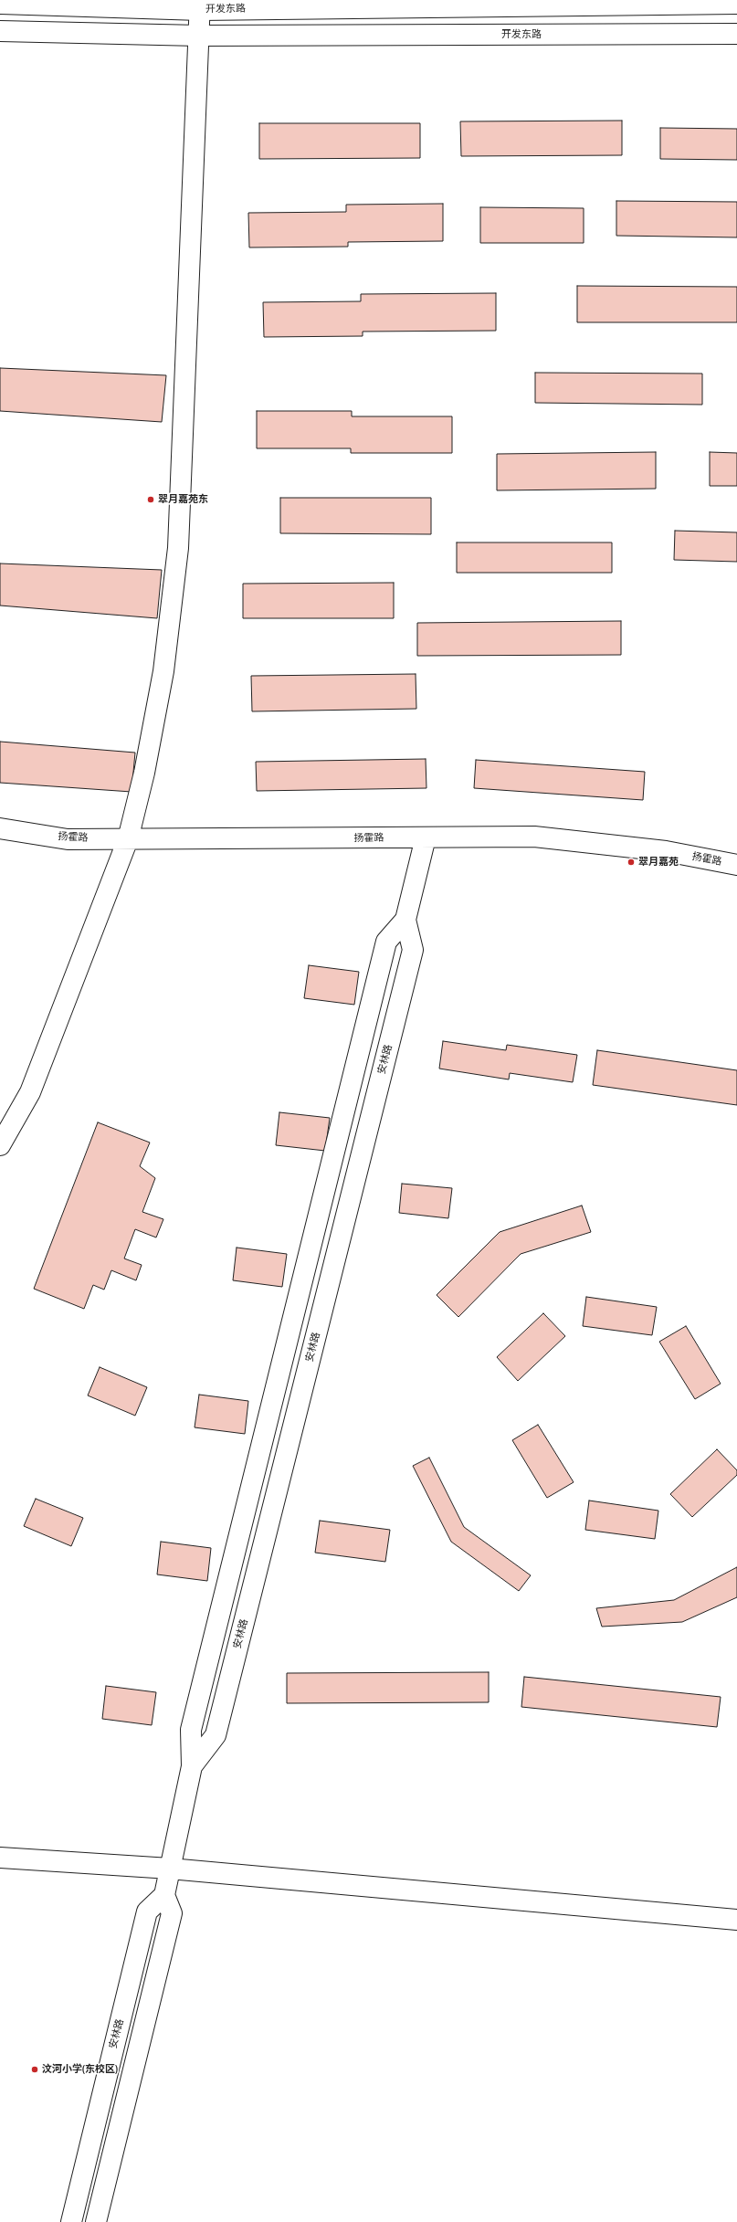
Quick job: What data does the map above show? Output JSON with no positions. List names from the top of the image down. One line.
{"streets":{"street":["开发东路","扬霍路","安林路"]},"crossings":[["扬霍路","安林路"]],"places":["翠月嘉苑东","翠月嘉苑","汶河小学(东校区)"]}
